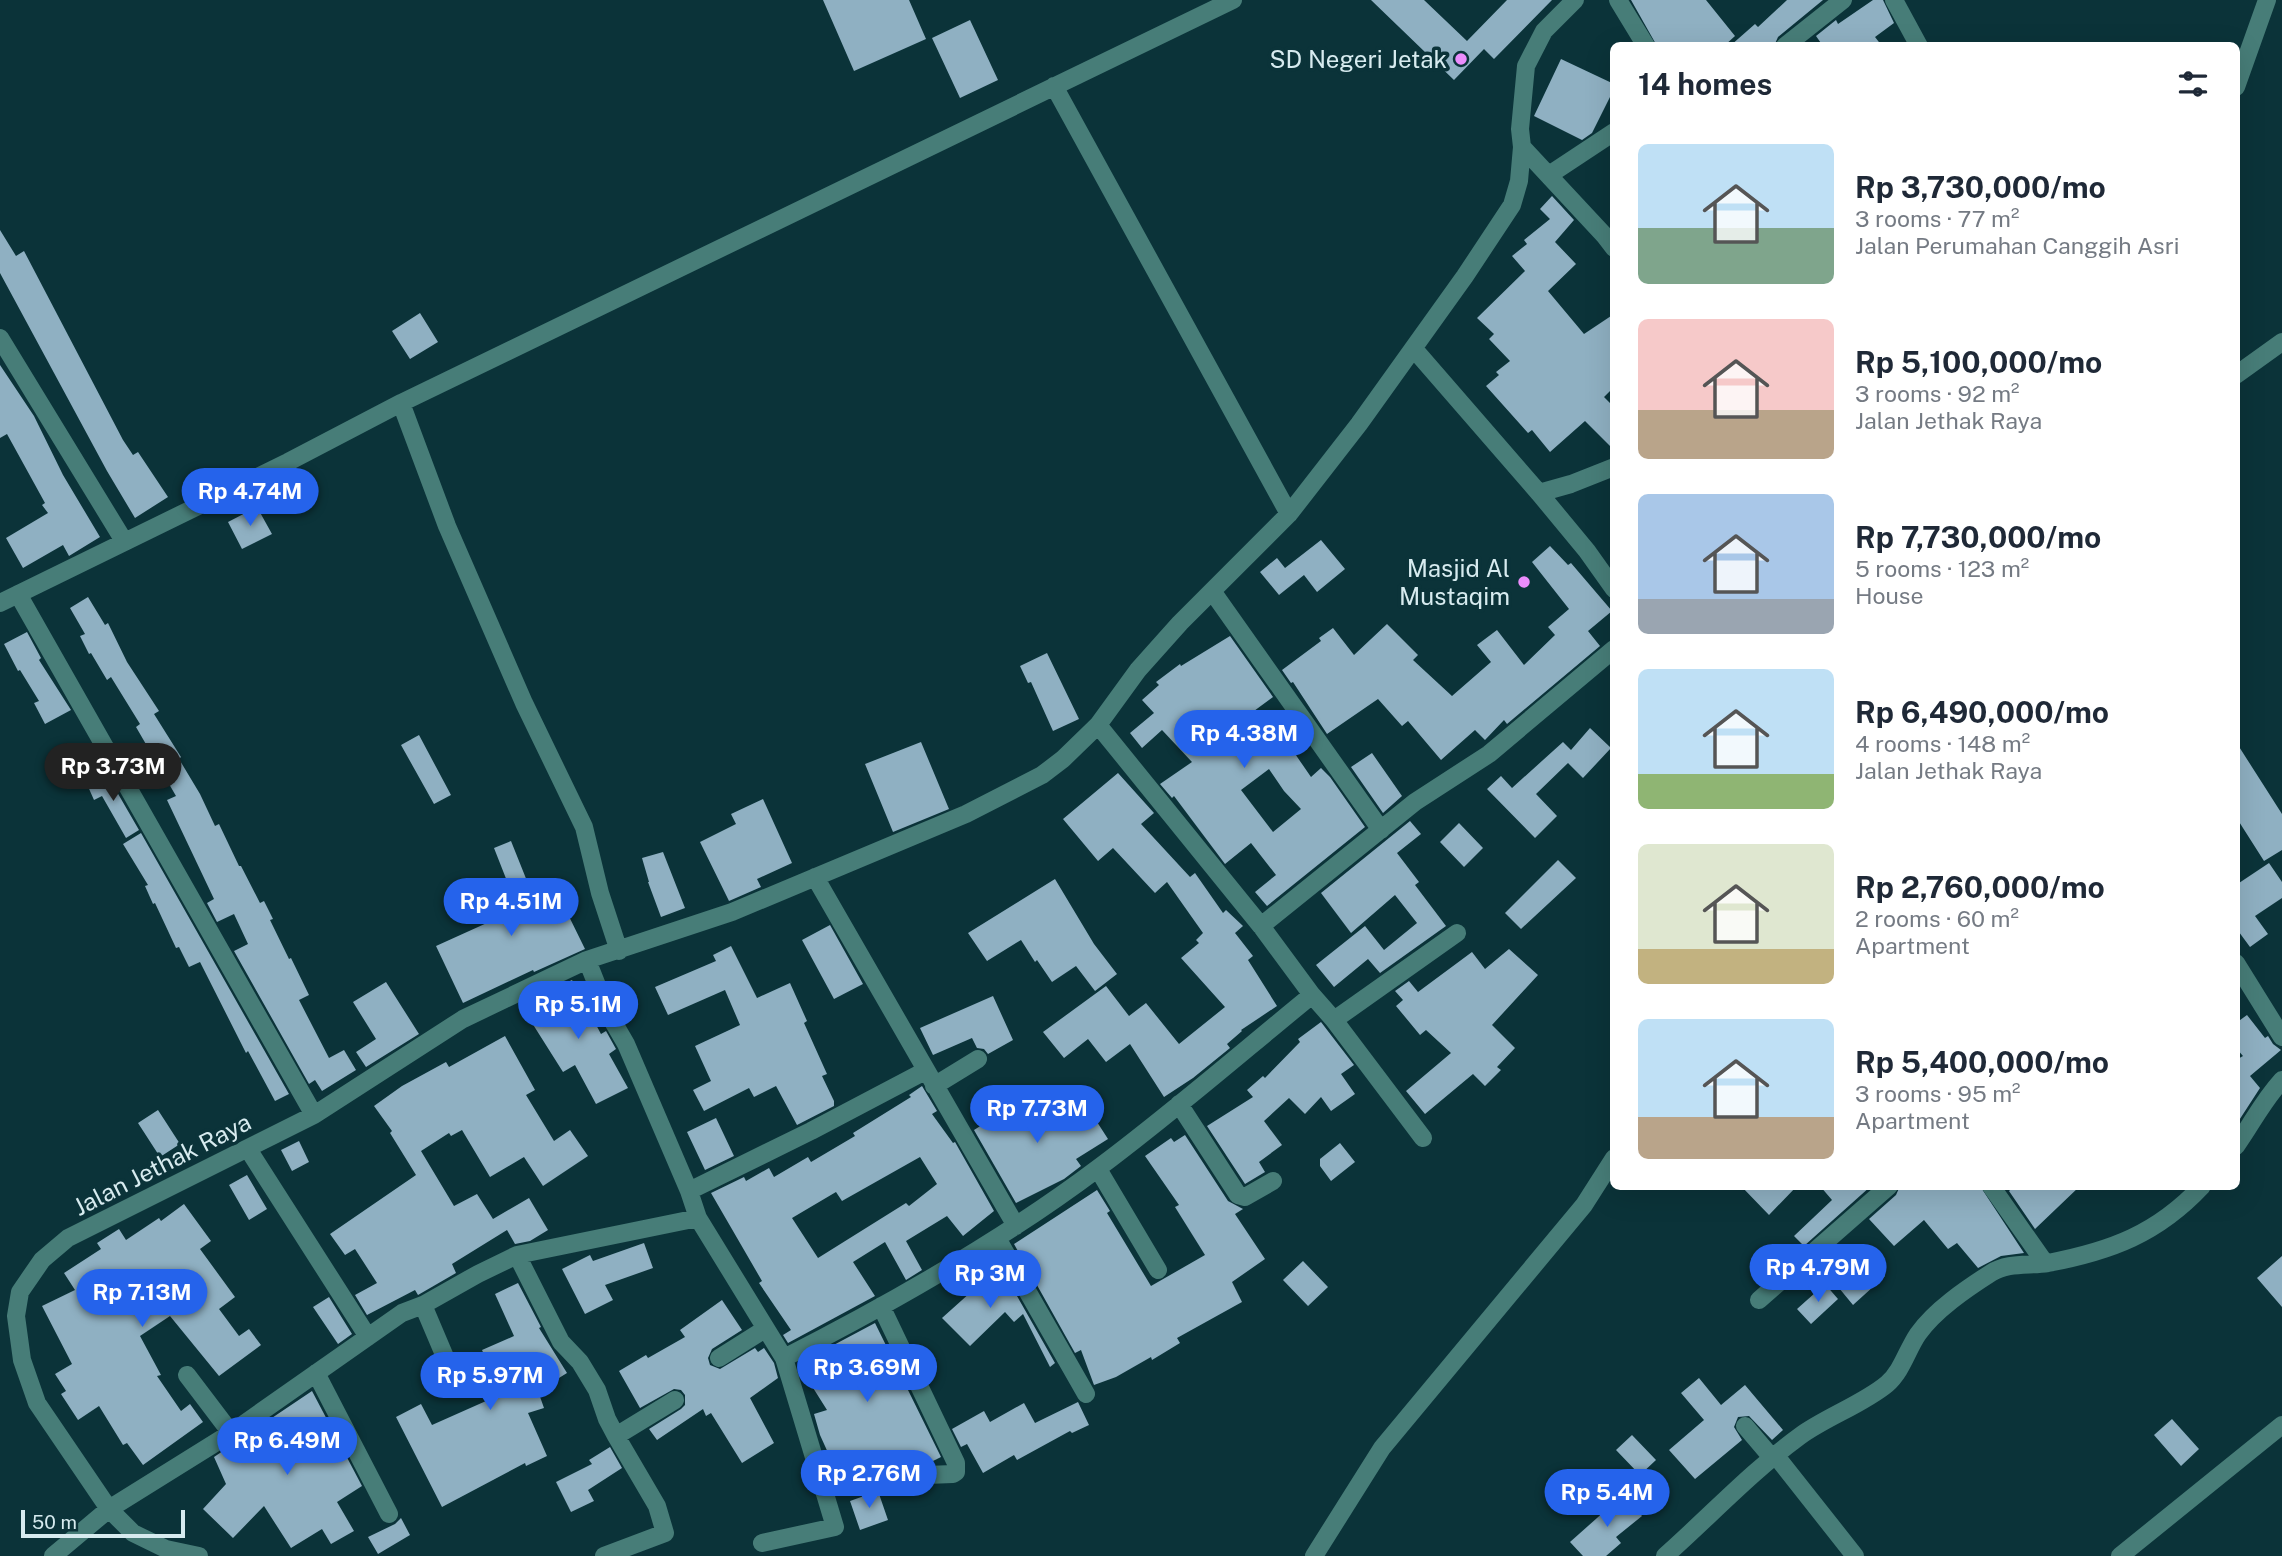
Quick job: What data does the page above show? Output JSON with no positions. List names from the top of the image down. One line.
{"streets":{"street":["Jalan Jethak Raya"]},"places":["SD Negeri Jetak","Masjid Al Mustaqim"],"scale_bar":"50 m","page":{"heading":"14 homes","list":[{"name":"Rp 3,730,000/mo","note":"3 rooms · 77 m² · Jalan Perumahan Canggih Asri"},{"name":"Rp 5,100,000/mo","note":"3 rooms · 92 m² · Jalan Jethak Raya"},{"name":"Rp 7,730,000/mo","note":"5 rooms · 123 m² · House"},{"name":"Rp 6,490,000/mo","note":"4 rooms · 148 m² · Jalan Jethak Raya"},{"name":"Rp 2,760,000/mo","note":"2 rooms · 60 m² · Apartment"},{"name":"Rp 5,400,000/mo","note":"3 rooms · 95 m² · Apartment"}],"price":["Rp 4.74M","Rp 4.38M","Rp 3.73M","Rp 4.51M","Rp 5.1M","Rp 7.73M","Rp 4.79M","Rp 3M","Rp 7.13M","Rp 3.69M","Rp 5.97M","Rp 6.49M","Rp 2.76M","Rp 5.4M"],"scale":"50 m"}}
